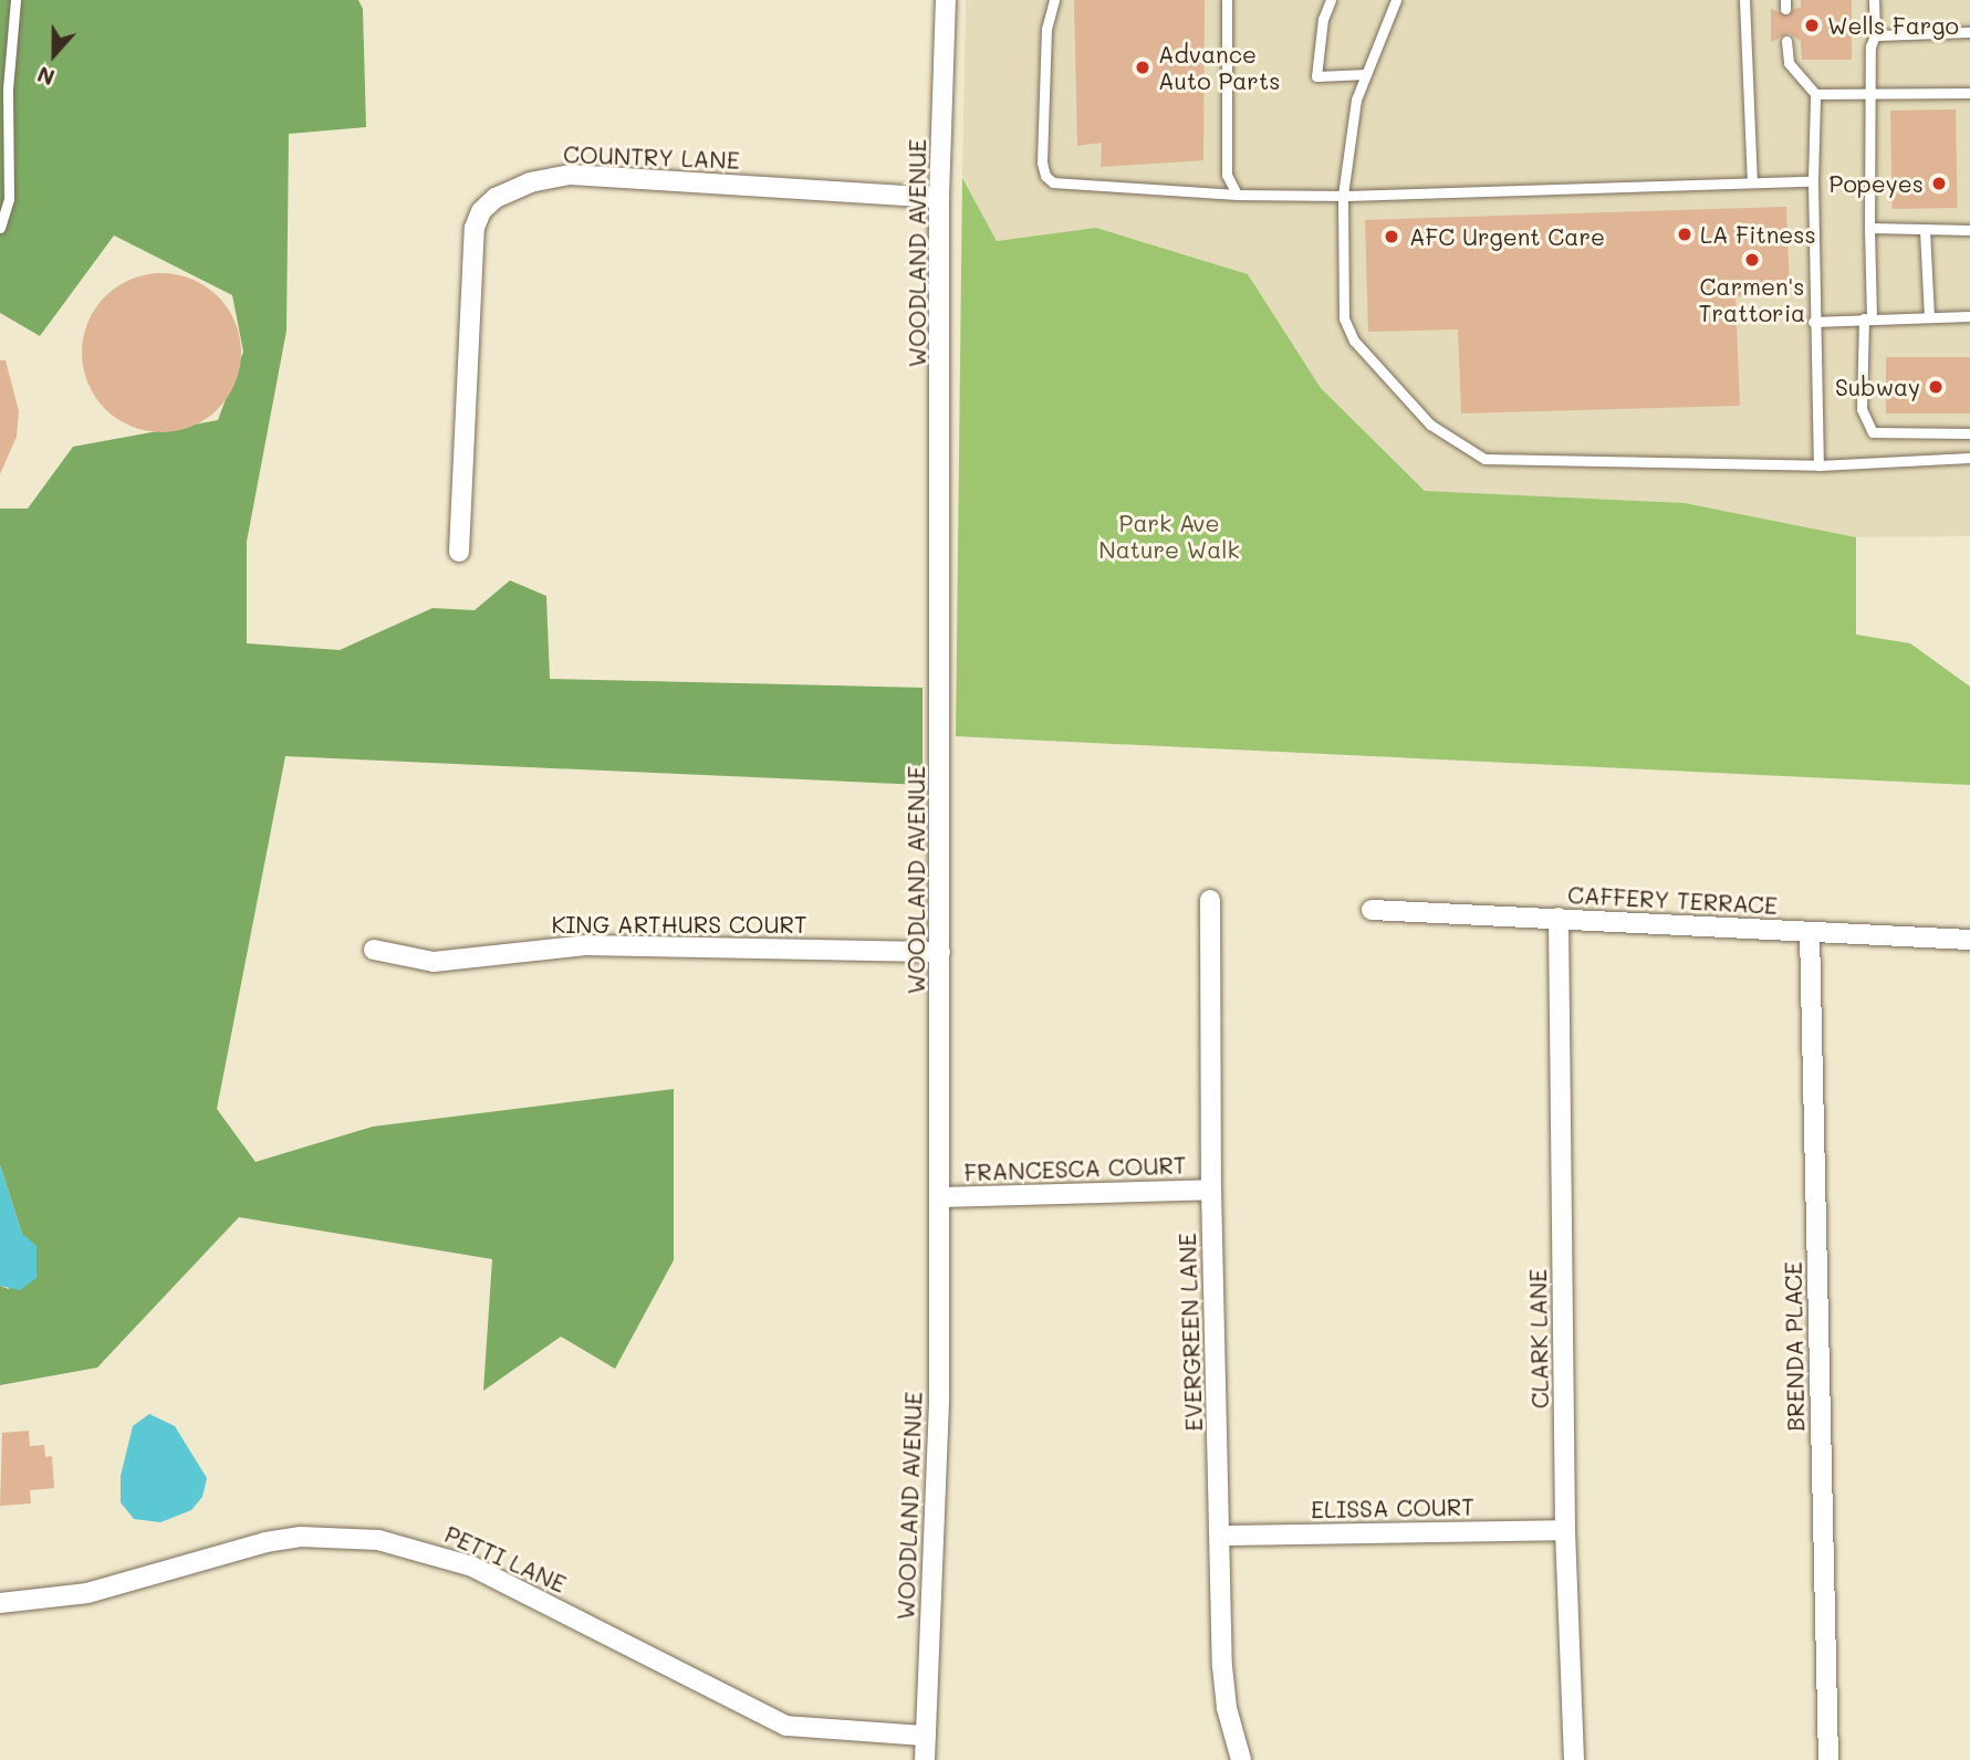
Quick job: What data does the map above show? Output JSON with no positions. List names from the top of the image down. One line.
{"streets":{"street":["COUNTRY LANE","WOODLAND AVENUE","CAFFERY TERRACE","KING ARTHURS COURT","FRANCESCA COURT","EVERGREEN LANE","CLARK LANE","BRENDA PLACE","ELISSA COURT","PETTI LANE"]},"crossings":[["COUNTRY LANE","WOODLAND AVENUE"],["WOODLAND AVENUE","KING ARTHURS COURT"],["WOODLAND AVENUE","FRANCESCA COURT"],["WOODLAND AVENUE","PETTI LANE"],["CAFFERY TERRACE","CLARK LANE"],["CAFFERY TERRACE","BRENDA PLACE"],["FRANCESCA COURT","EVERGREEN LANE"],["EVERGREEN LANE","ELISSA COURT"],["CLARK LANE","ELISSA COURT"]],"parks":["Park Ave Nature Walk"],"places":["Wells Fargo","Advance Auto Parts","Popeyes","LA Fitness","AFC Urgent Care","Carmen's Trattoria","Subway"],"north":"bottom"}
